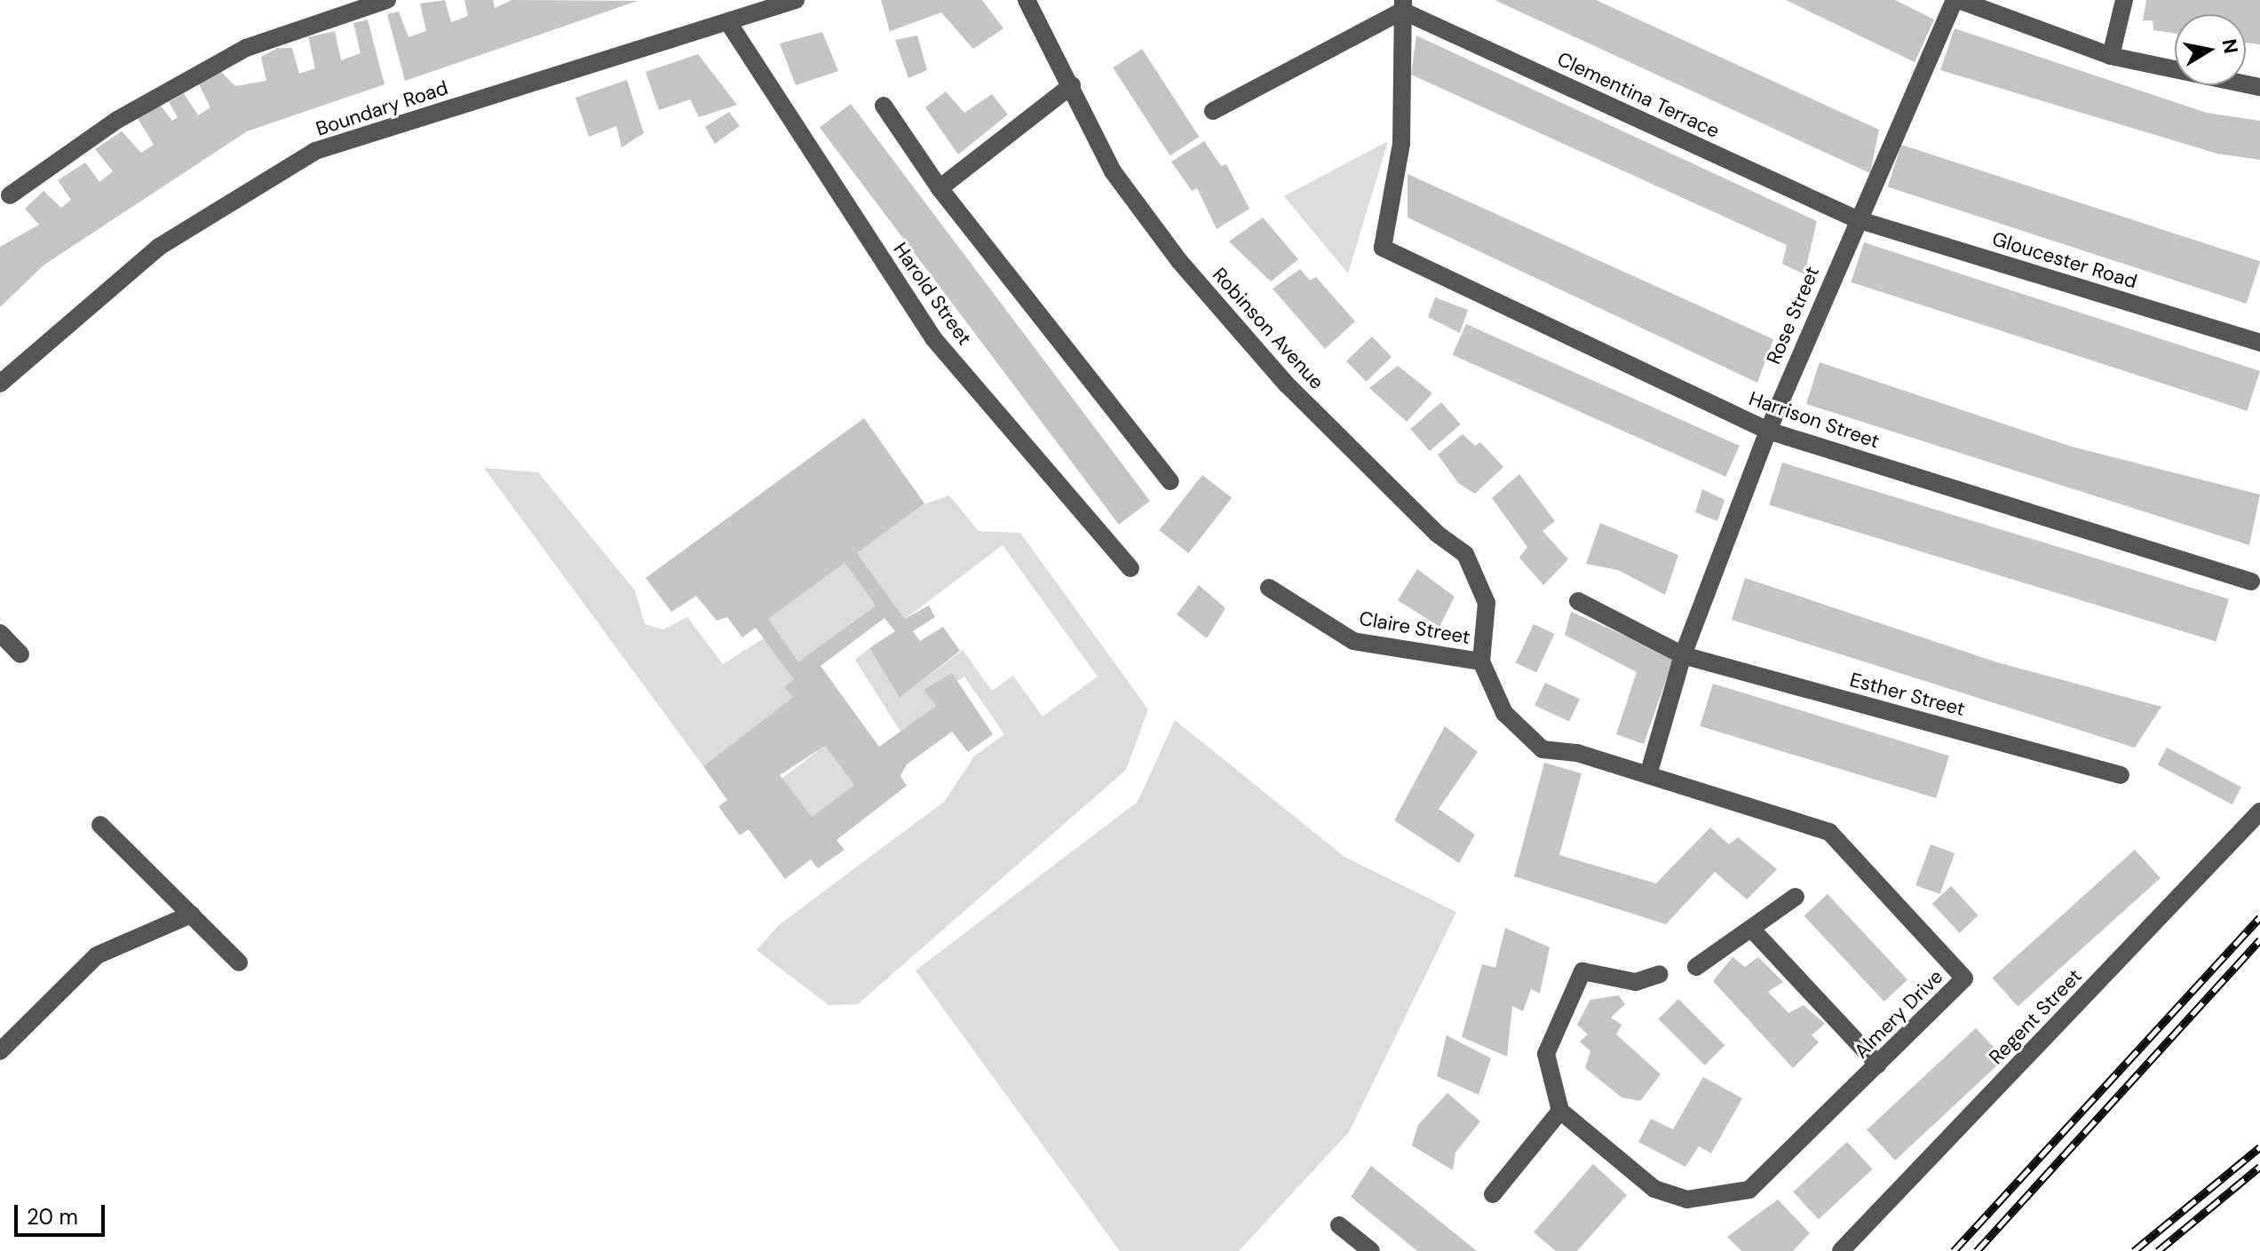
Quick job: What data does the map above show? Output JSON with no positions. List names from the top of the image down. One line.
{"streets":{"street":["Clementina Terrace","Boundary Road","Gloucester Road","Harold Street","Rose Street","Robinson Avenue","Harrison Street","Claire Street","Esther Street","Almery Drive","Regent Street"]},"crossings":[["Clementina Terrace","Gloucester Road"],["Clementina Terrace","Rose Street"],["Clementina Terrace","Harrison Street"],["Boundary Road","Harold Street"],["Gloucester Road","Rose Street"],["Rose Street","Harrison Street"],["Rose Street","Esther Street"],["Rose Street","Almery Drive"],["Robinson Avenue","Claire Street"],["Robinson Avenue","Almery Drive"],["Claire Street","Almery Drive"]],"scale_bar":"20 m","north":"right"}
